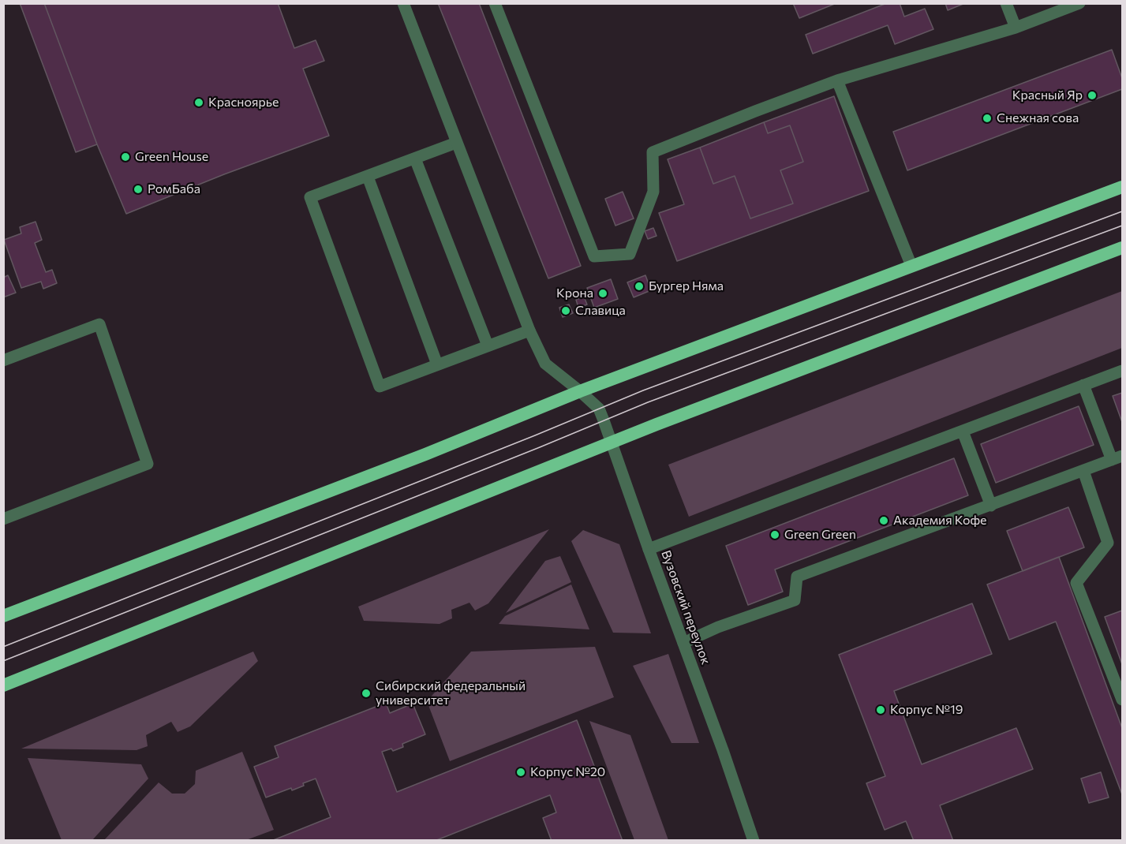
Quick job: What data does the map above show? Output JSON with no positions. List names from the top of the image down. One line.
{"streets":{"street":["Вузовский переулок"]},"places":["Красный Яр","Красноярье","Снежная сова","Green House","РомБаба","Бургер Няма","Крона","Славица","Академия Кофе","Green Green","Сибирский федеральный университет","Корпус №19","Корпус №20"]}
